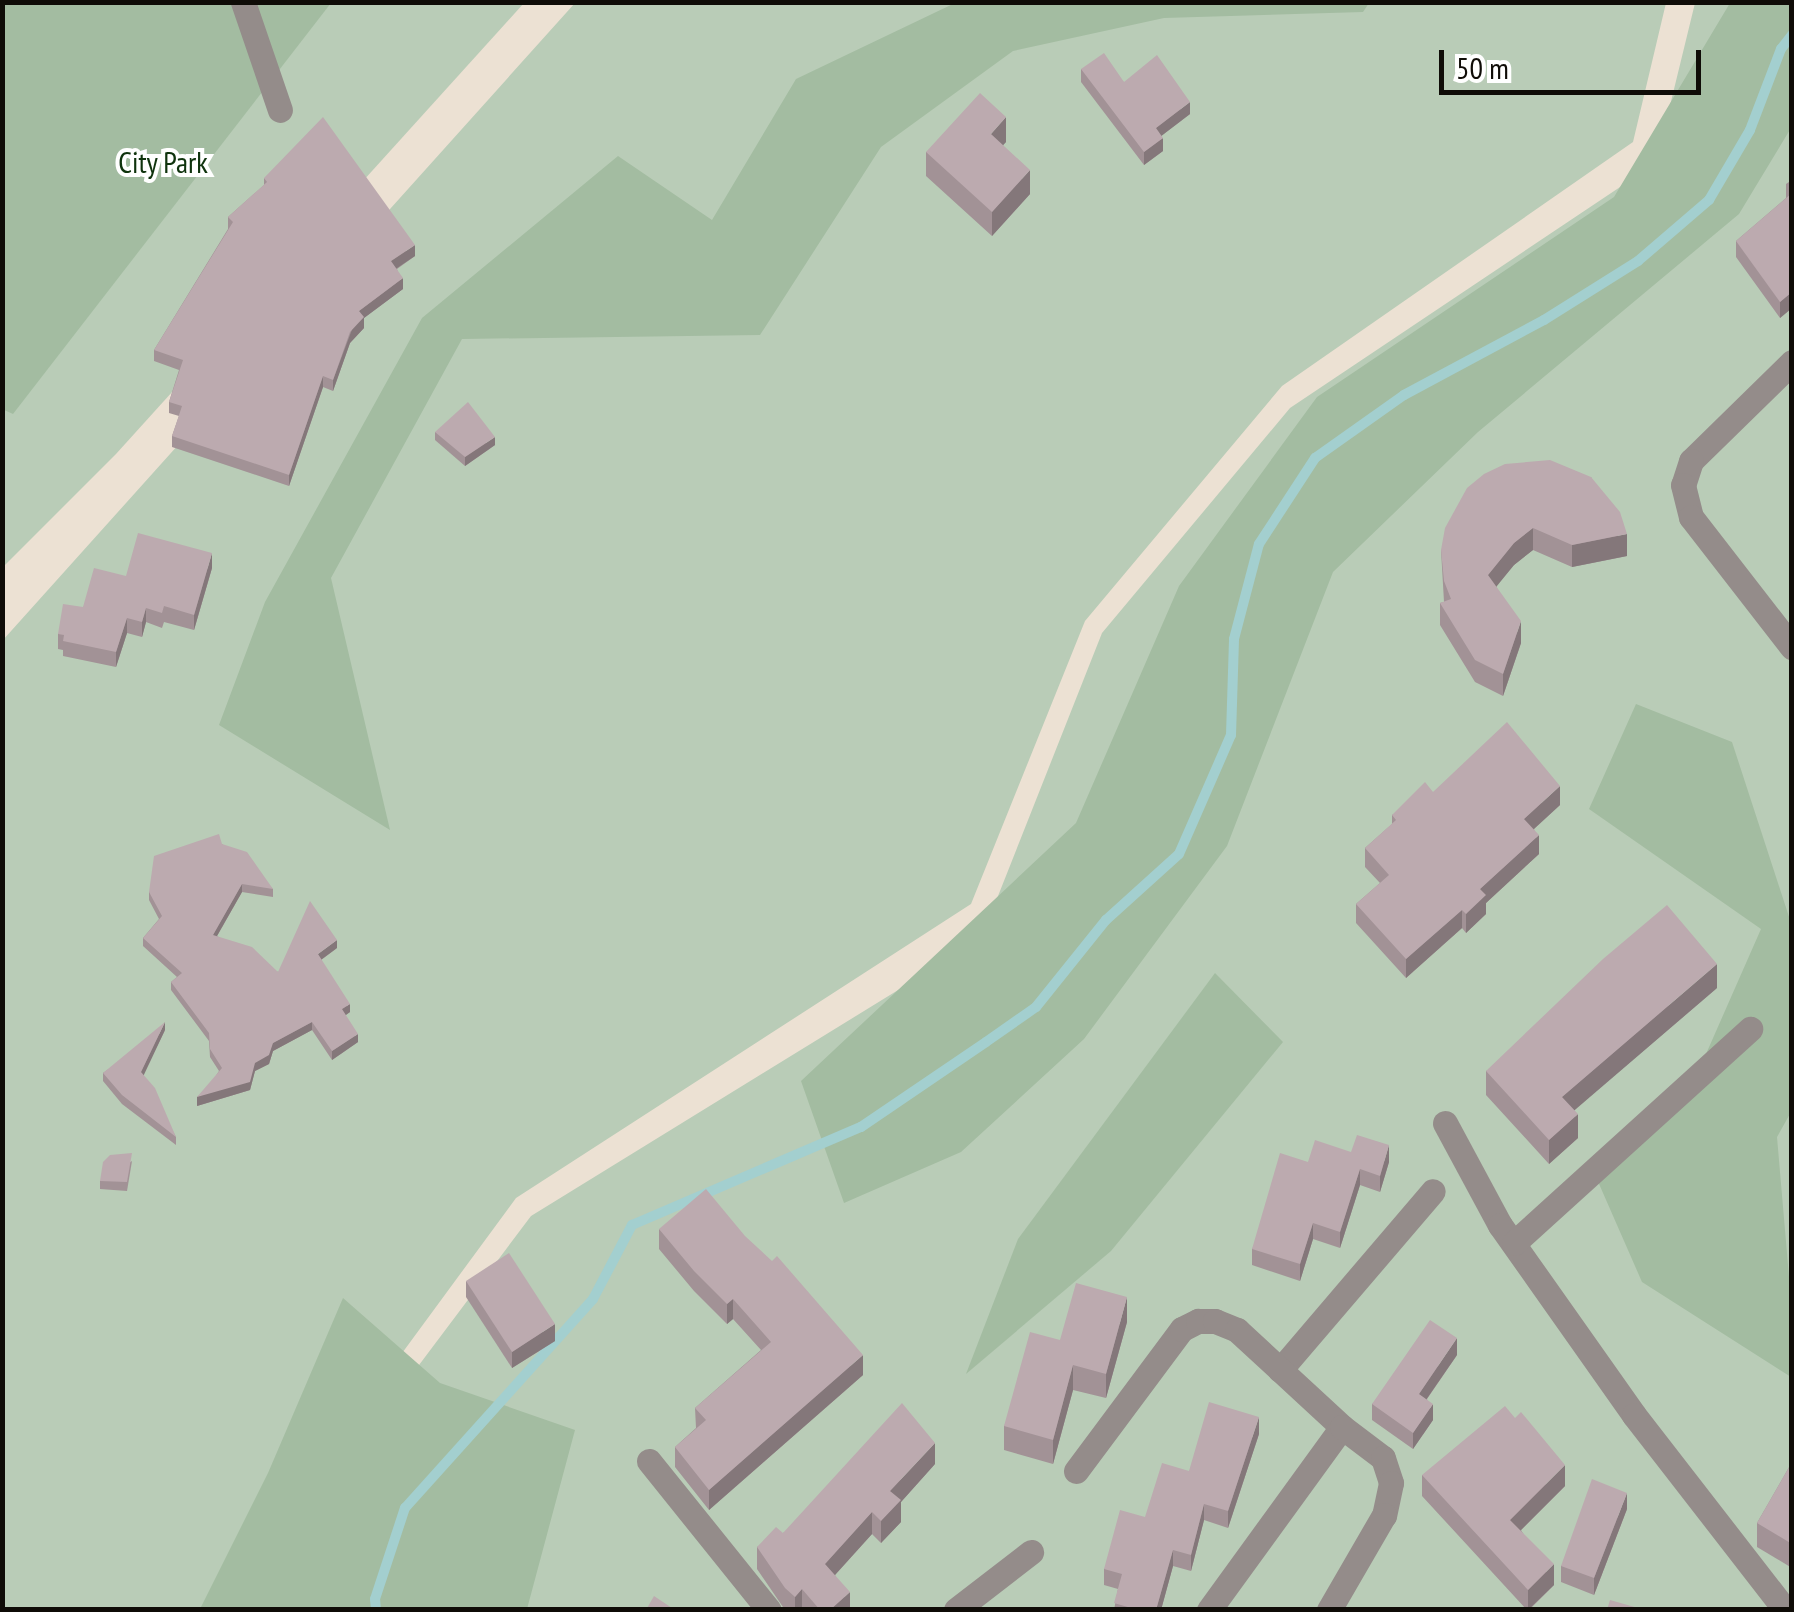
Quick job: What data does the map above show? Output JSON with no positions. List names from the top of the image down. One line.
{"parks":["City Park"],"scale_bar":"50 m"}
